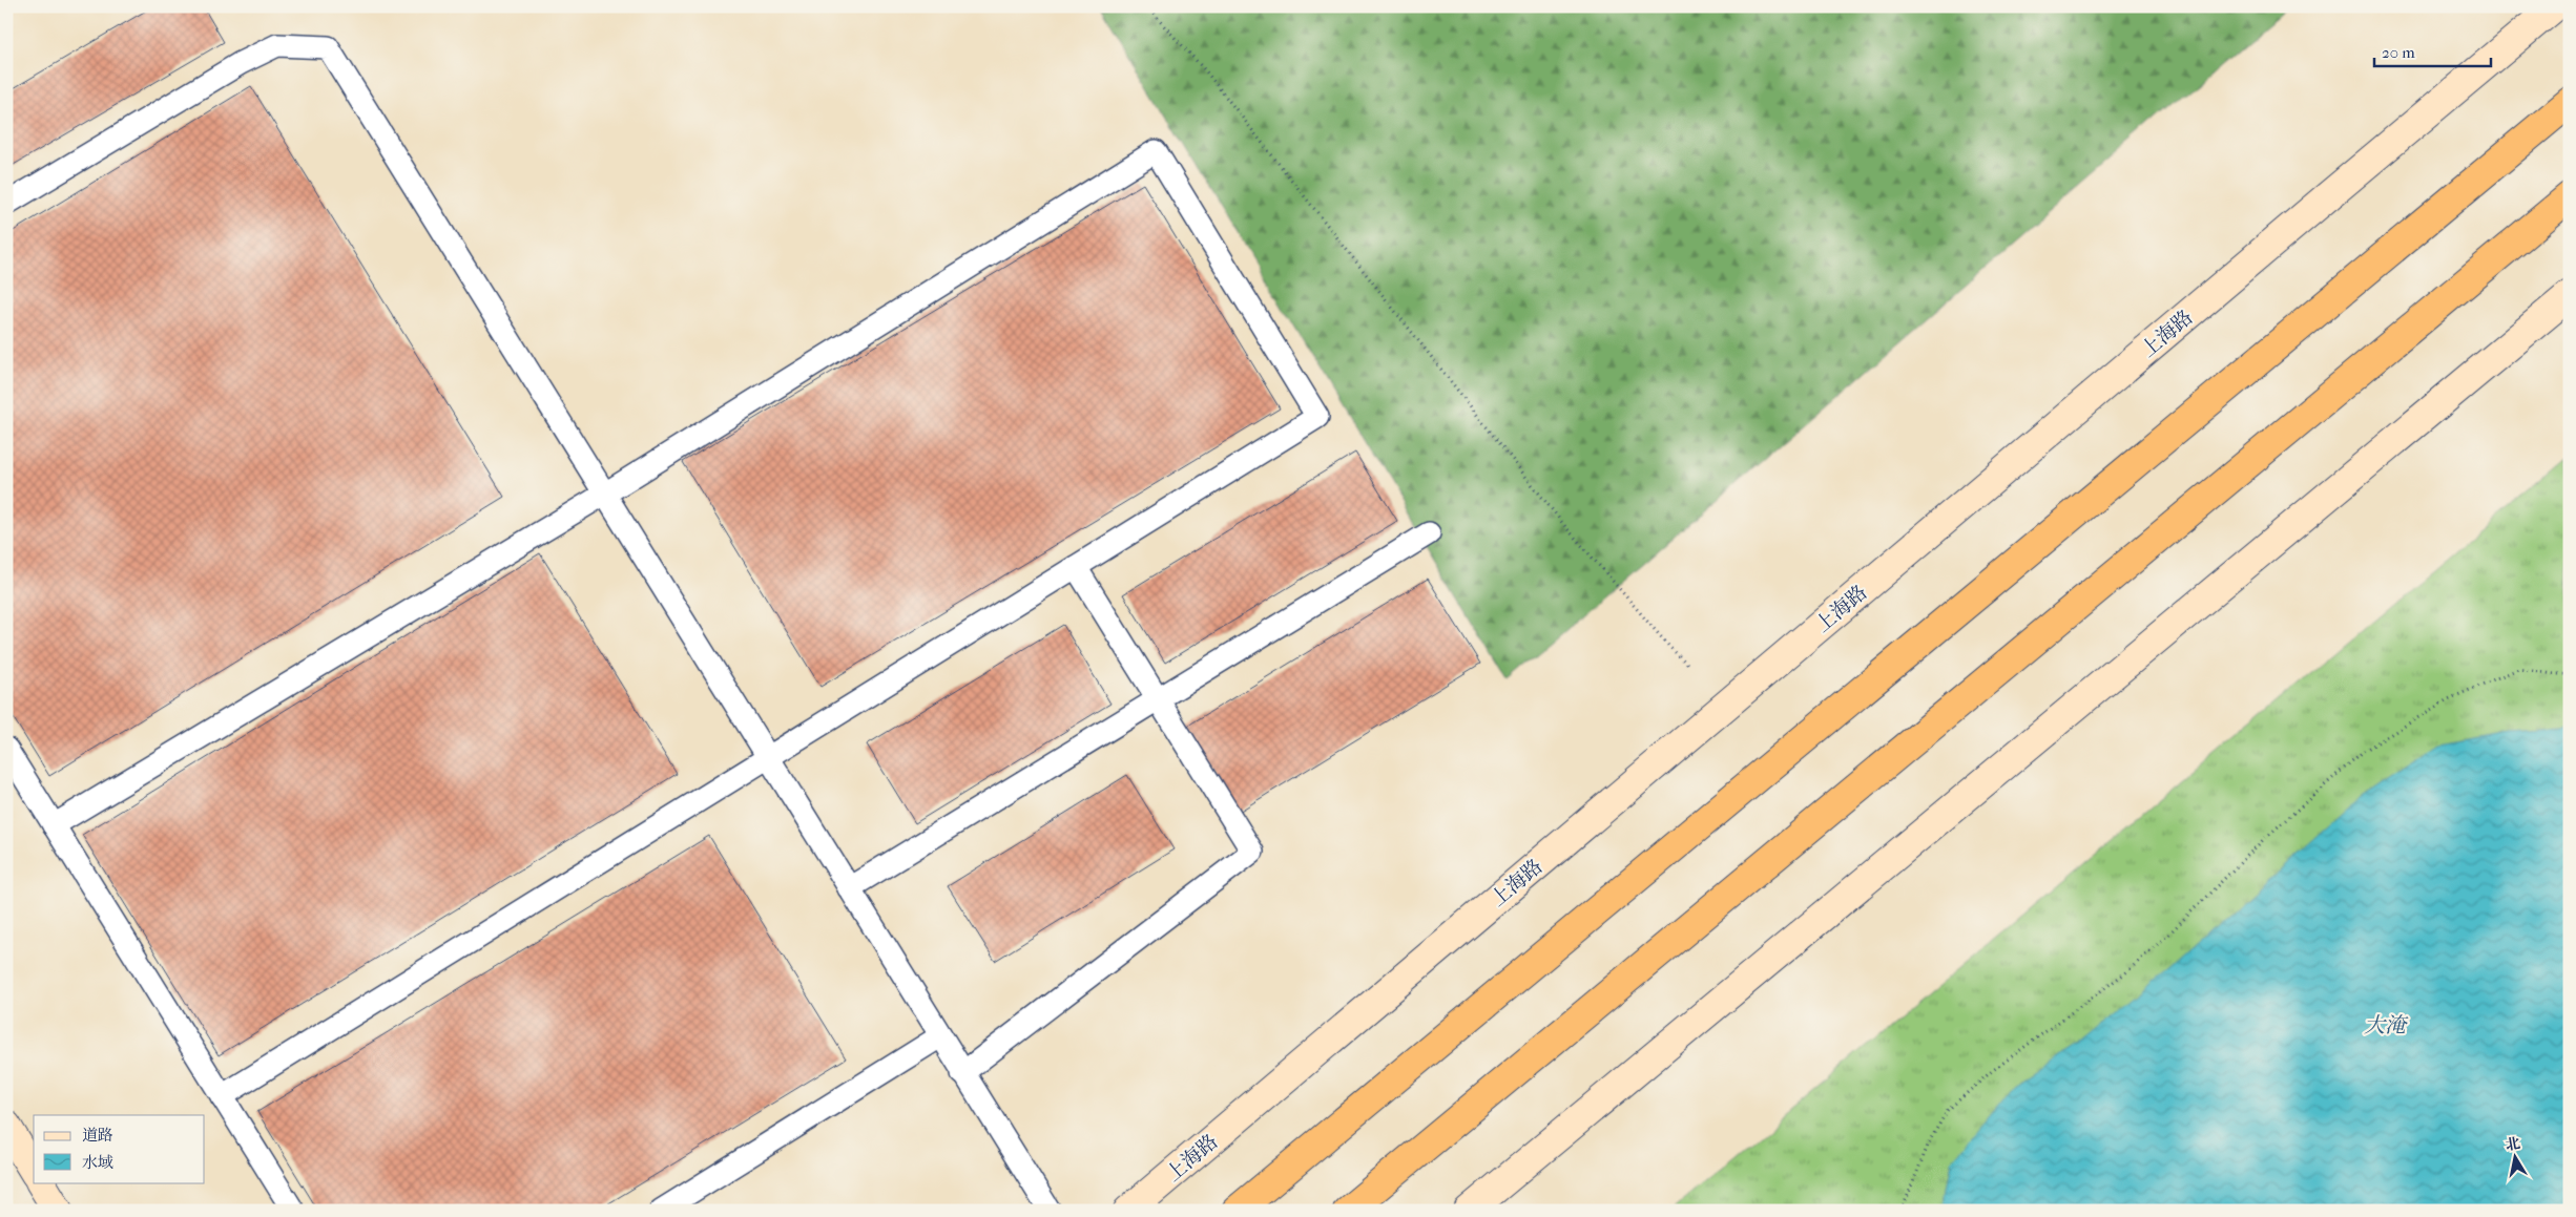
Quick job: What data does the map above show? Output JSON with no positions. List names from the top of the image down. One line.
{"streets":{"main road":["上海路"]},"water":["大淹"],"legend":["道路","水域"],"scale_bar":"20 m","north":"top"}
